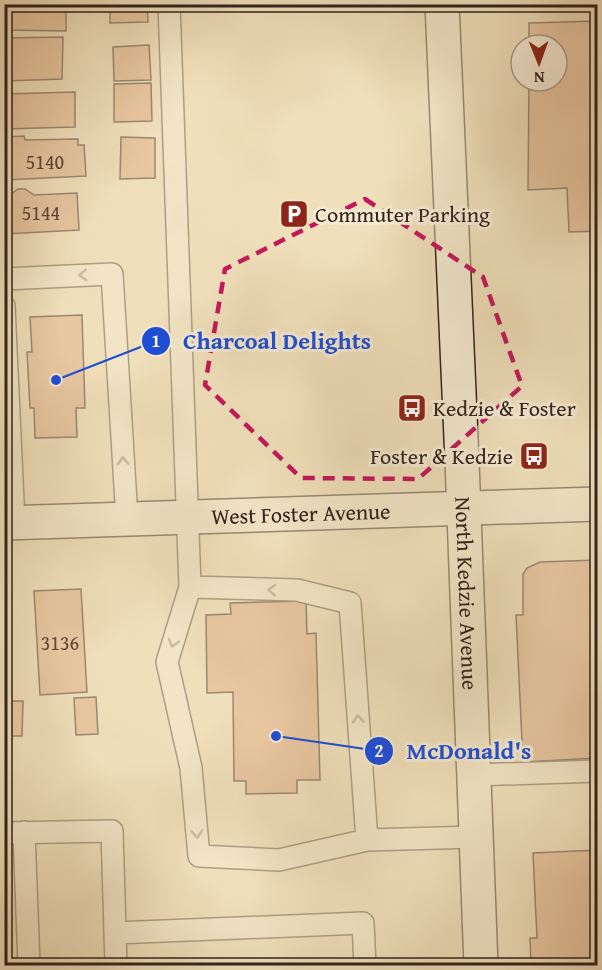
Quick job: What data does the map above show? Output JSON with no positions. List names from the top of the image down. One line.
{"streets":{"main road":["West Foster Avenue","North Kedzie Avenue"]},"crossings":[["West Foster Avenue","North Kedzie Avenue"]],"places":{"parking":["Commuter Parking"],"other":["Charcoal Delights","McDonald's"],"bus stop":["Kedzie & Foster","Foster & Kedzie"]},"house_numbers":["5140","5144","3136"],"north":"bottom"}
